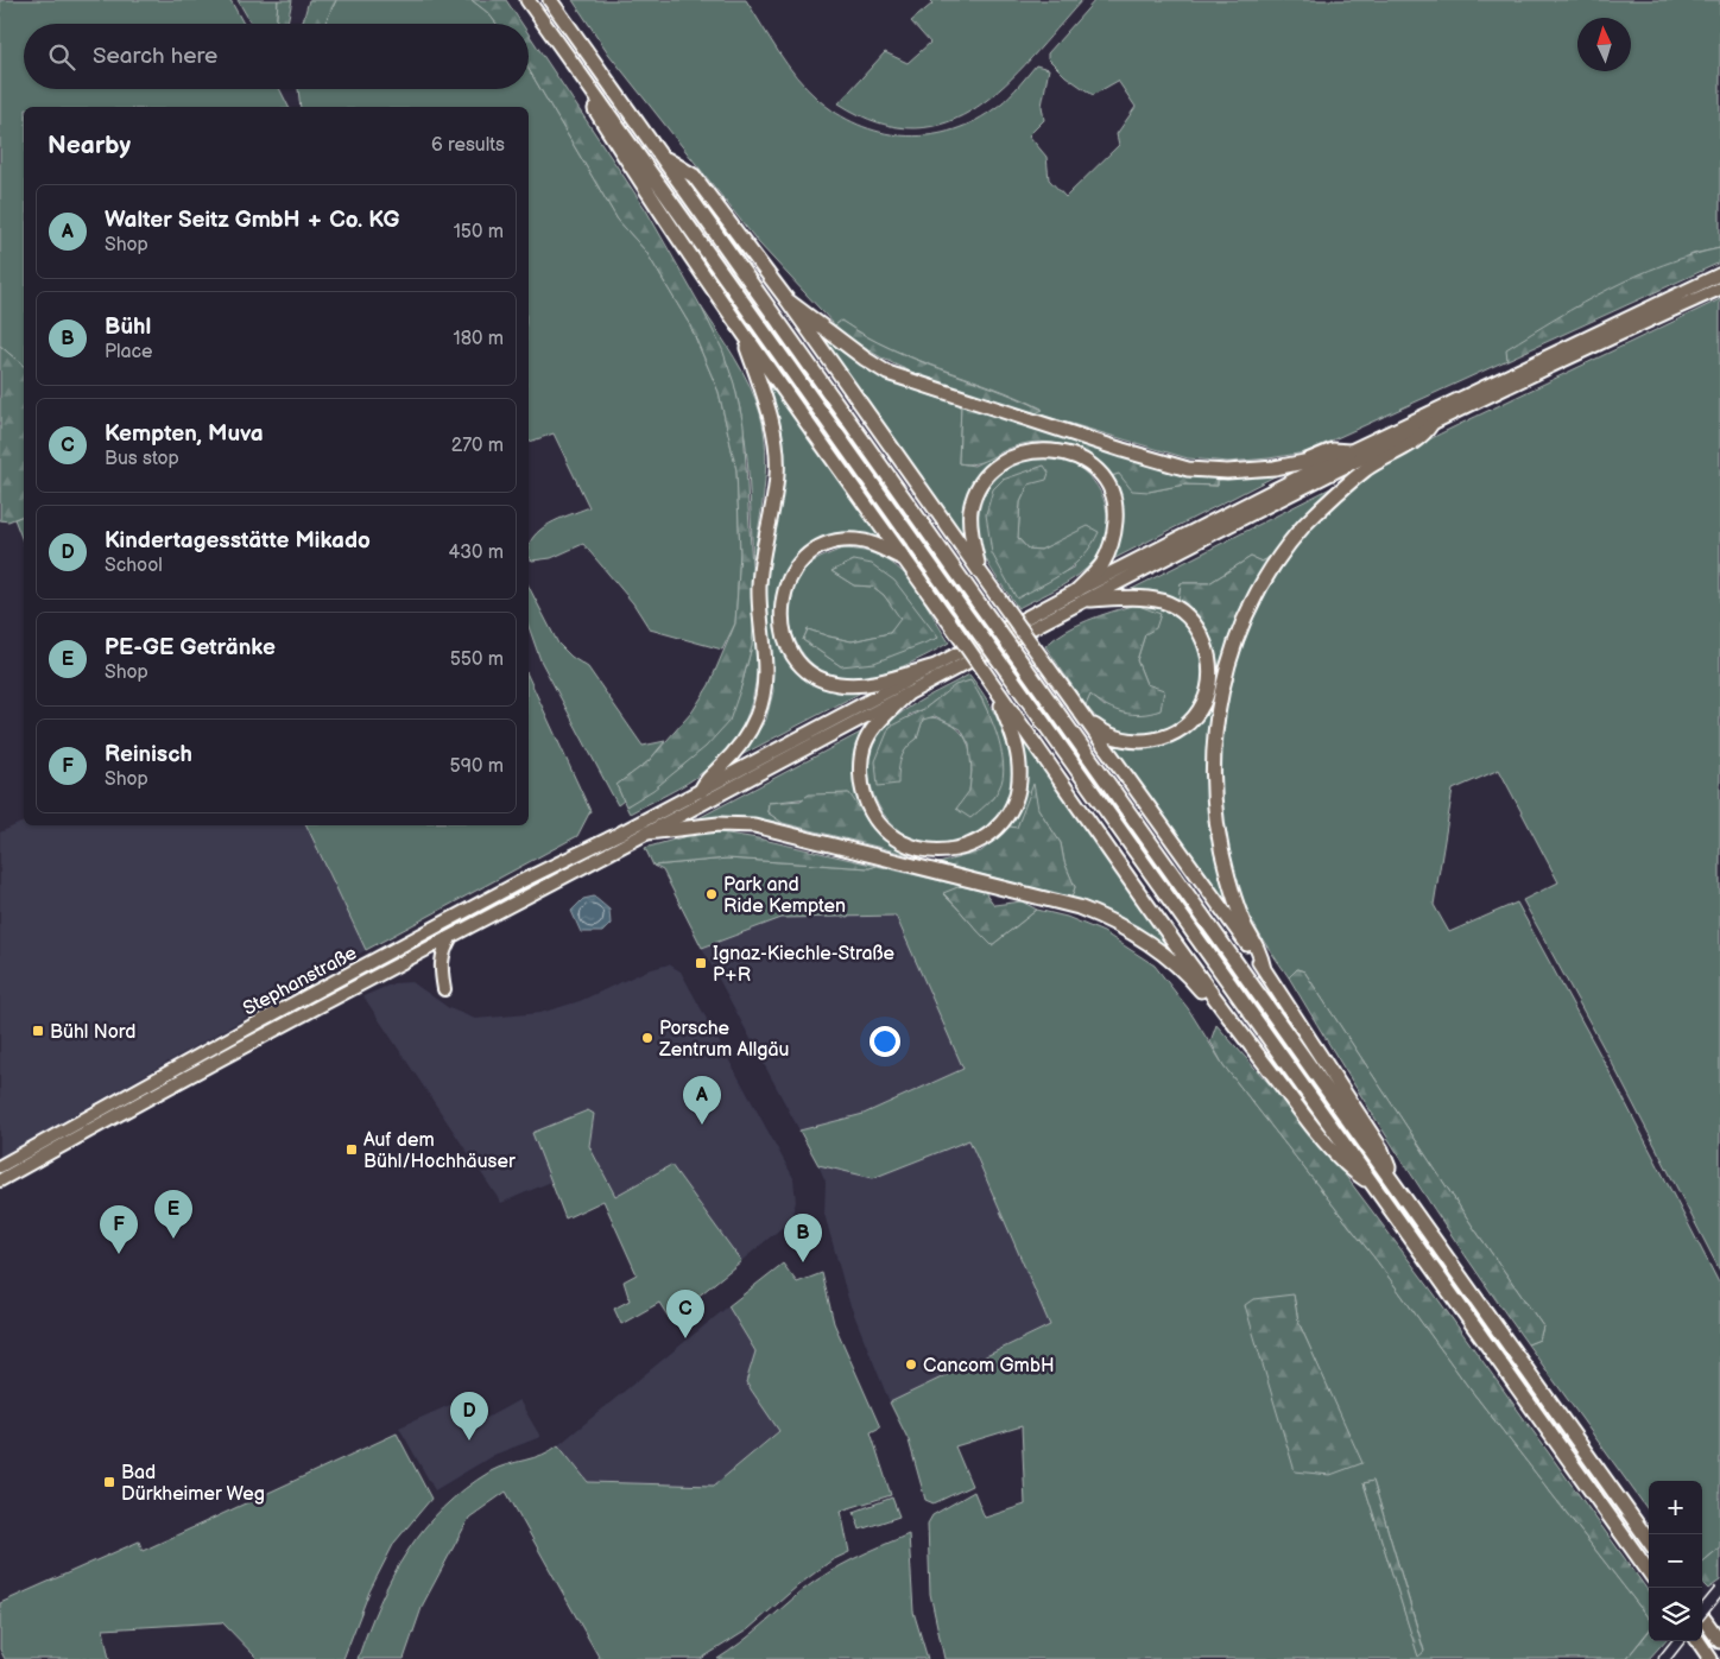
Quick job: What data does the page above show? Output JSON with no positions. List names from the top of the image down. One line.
{"streets":{"main road":["Stephanstraße"]},"places":{"other":["Park and Ride Kempten","Porsche Zentrum Allgäu","Cancom GmbH"],"transit":["Ignaz-Kiechle-Straße P+R","Bühl Nord","Auf dem Bühl/Hochhäuser","Bad Dürkheimer Weg"]},"north":"top","page":{"search":"Search here","heading":["Nearby","6 results"],"list":[{"mark":"A","name":"Walter Seitz GmbH + Co. KG","note":"Shop","value":"150 m"},{"mark":"B","name":"Bühl","note":"Place","value":"180 m"},{"mark":"C","name":"Kempten, Muva","note":"Bus stop","value":"270 m"},{"mark":"D","name":"Kindertagesstätte Mikado","note":"School","value":"430 m"},{"mark":"E","name":"PE-GE Getränke","note":"Shop","value":"550 m"},{"mark":"F","name":"Reinisch","note":"Shop","value":"590 m"}],"pins":["A","E","F","B","C","D"],"map_buttons":["+","−"]}}
